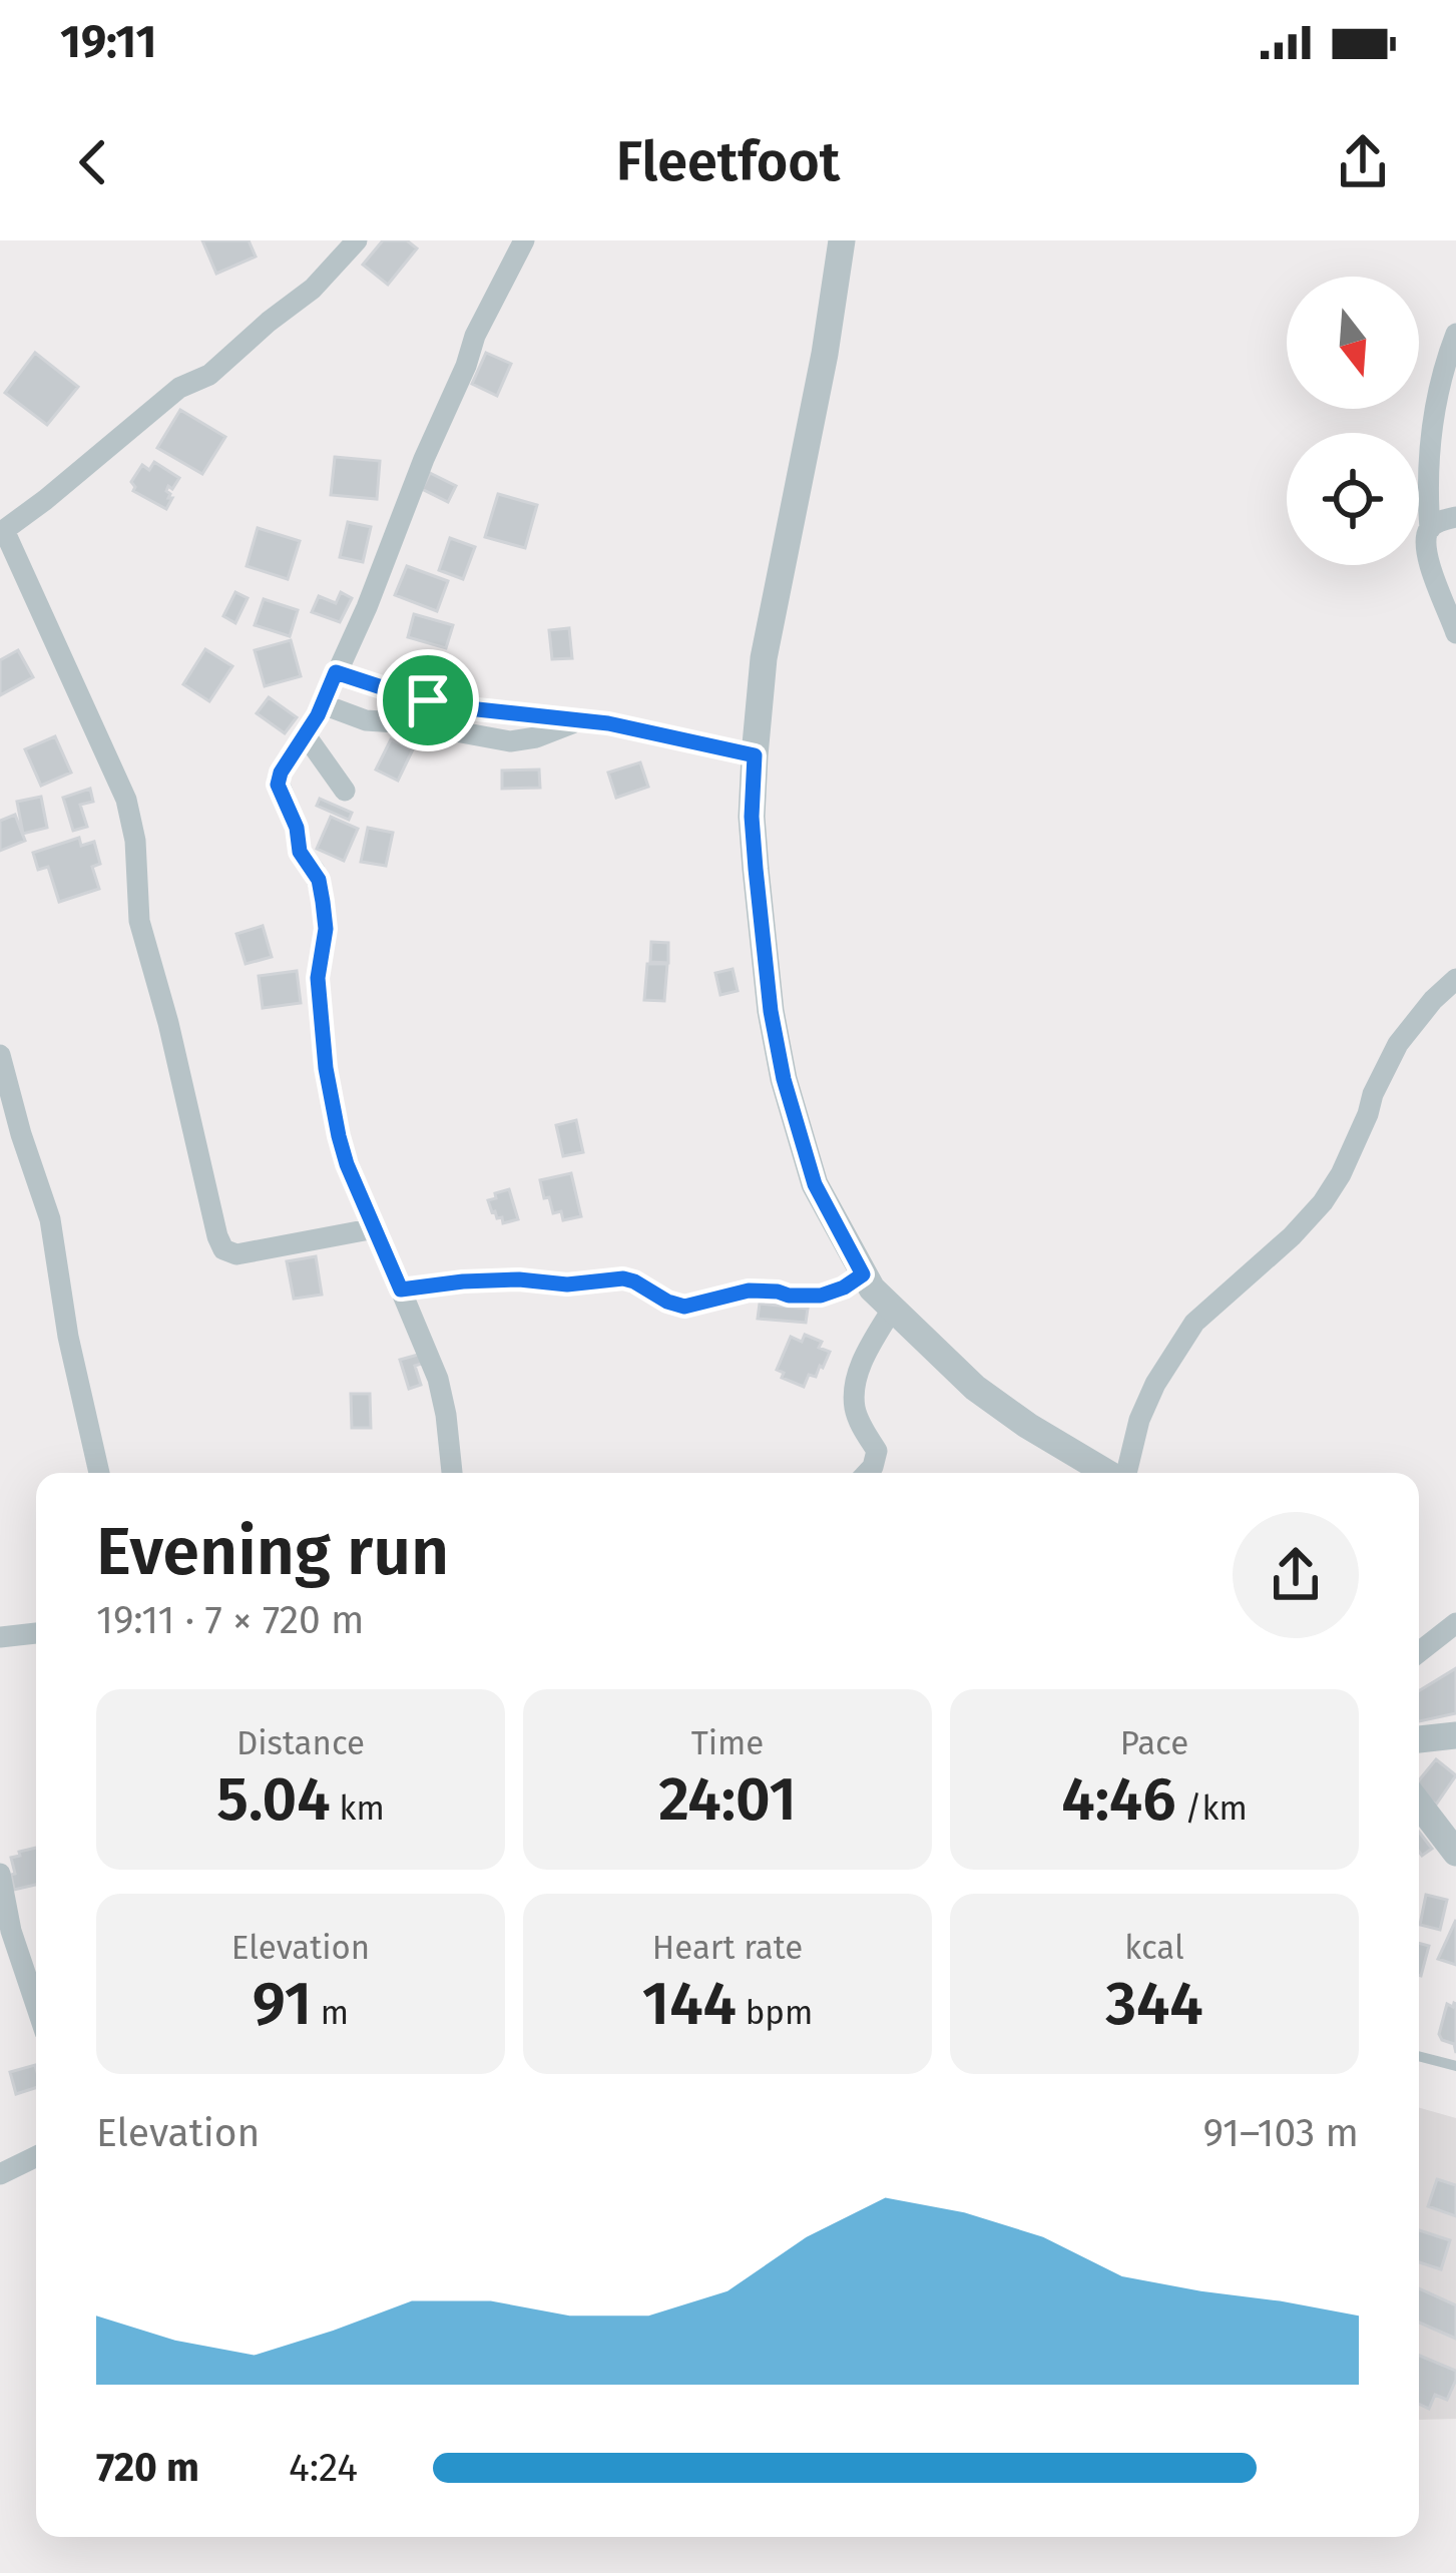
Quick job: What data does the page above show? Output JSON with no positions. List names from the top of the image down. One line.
{"north":"bottom","page":{"status":"19:11","header":"Fleetfoot","heading":["Evening run","19:11 · 7 × 720 m"],"stats":[["Distance","5.04 km"],["Time","24:01"],["Pace","4:46 /km"],["Elevation","91 m"],["Heart rate","144 bpm"],["kcal","344"]],"chart":["Elevation","91–103 m"],"list":[{"name":"720 m","note":"4:24"}]}}
